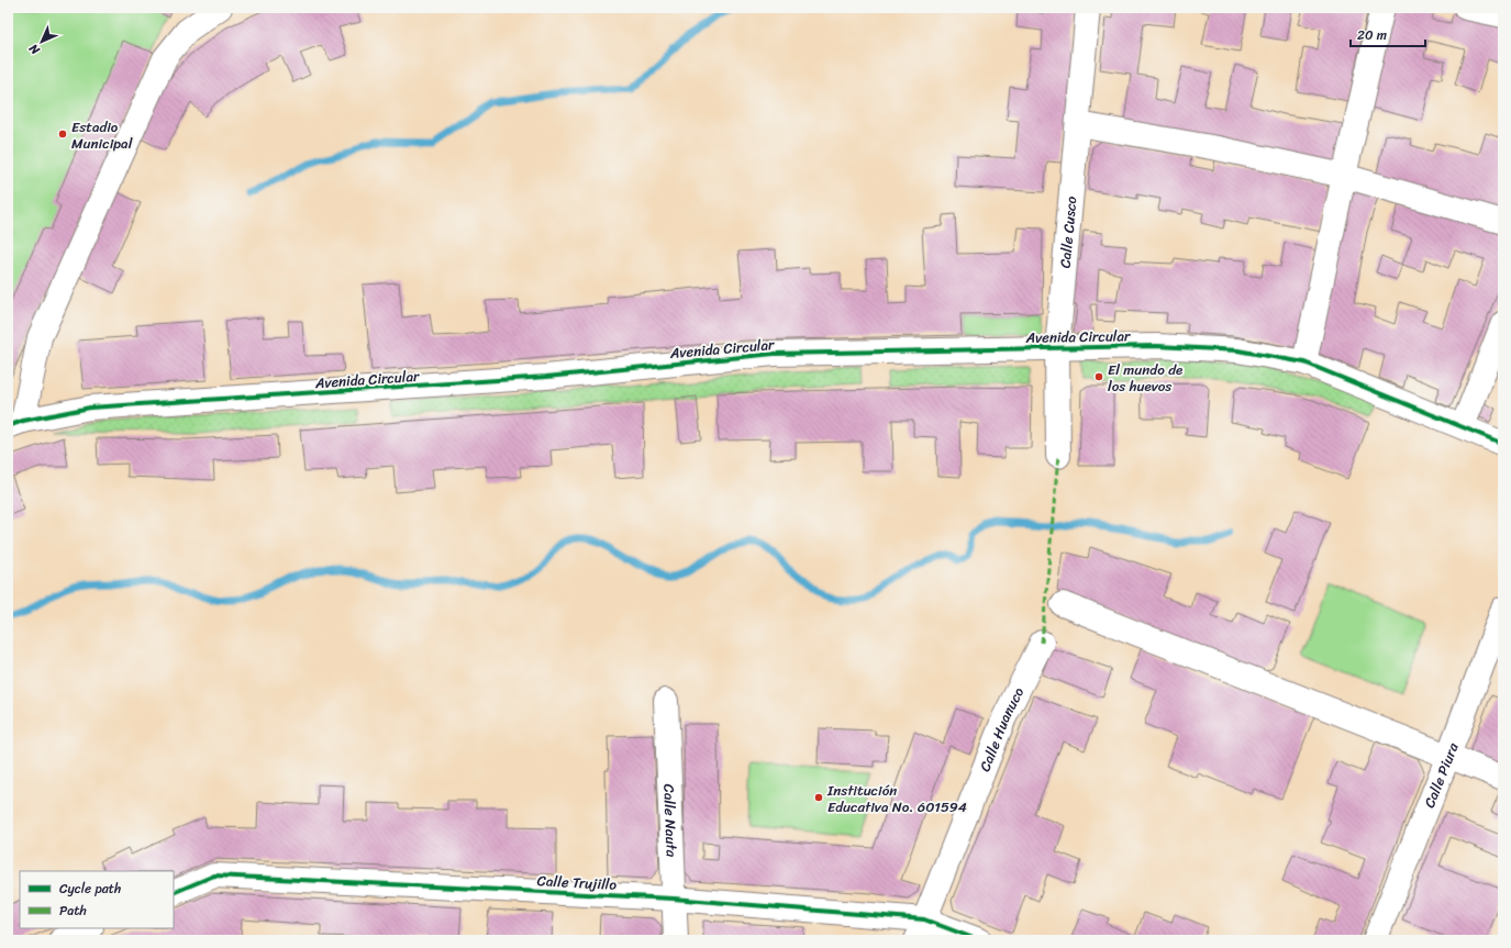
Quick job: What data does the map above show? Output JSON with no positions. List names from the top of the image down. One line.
{"streets":{"street":["Calle Cusco","Avenida Circular","Calle Huanuco","Calle Piura","Calle Nauta","Calle Trujillo"]},"crossings":[["Calle Cusco","Avenida Circular"],["Calle Huanuco","Calle Trujillo"],["Calle Nauta","Calle Trujillo"]],"places":["Estadio Municipal","El mundo de los huevos","Institución Educativa No. 601594"],"legend":["Cycle path","Path"],"scale_bar":"20 m","north":"bottom left"}
